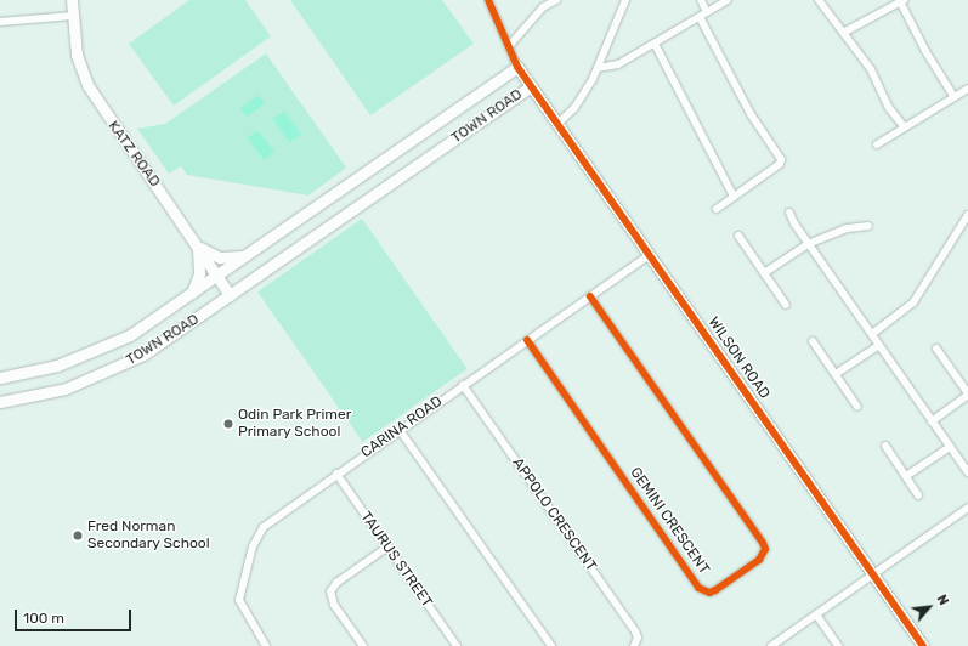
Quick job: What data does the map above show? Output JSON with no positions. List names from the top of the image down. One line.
{"streets":{"street":["TOWN ROAD","KATZ ROAD","WILSON ROAD","CARINA ROAD","APPOLO CRESCENT","GEMINI CRESCENT","TAURUS STREET"]},"crossings":[["TOWN ROAD","KATZ ROAD"],["TOWN ROAD","WILSON ROAD"],["WILSON ROAD","CARINA ROAD"],["CARINA ROAD","APPOLO CRESCENT"],["CARINA ROAD","GEMINI CRESCENT"],["CARINA ROAD","TAURUS STREET"]],"places":["Odin Park Primer Primary School","Fred Norman Secondary School"],"scale_bar":"100 m","north":"top right"}
